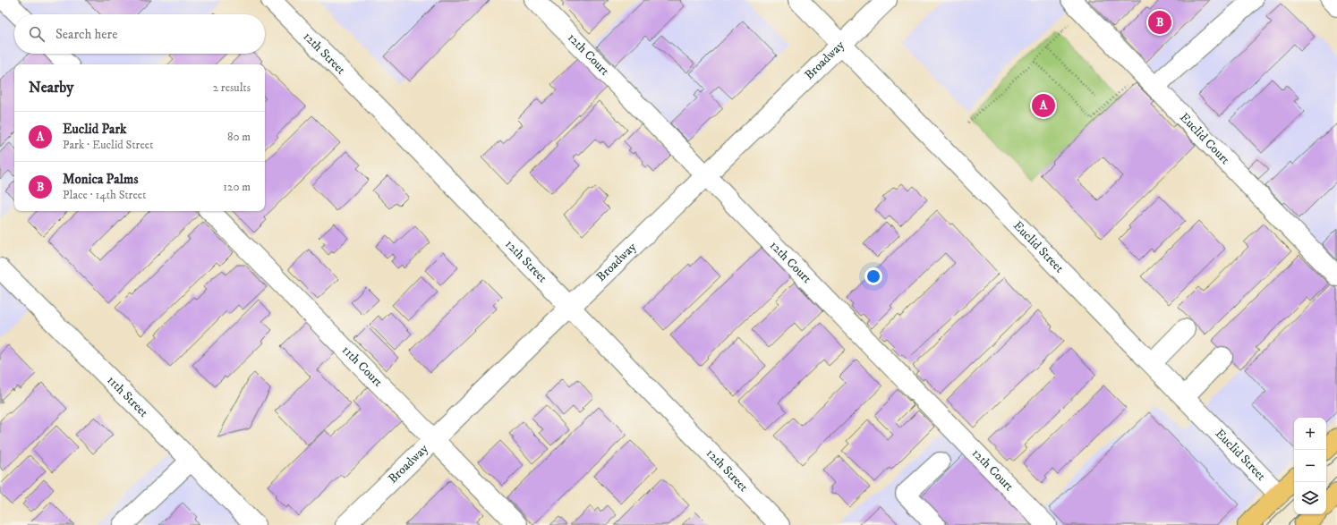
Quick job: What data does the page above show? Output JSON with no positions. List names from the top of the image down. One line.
{"streets":{"street":["12th Street","12th Court","Broadway","Euclid Court","Euclid Street","11th Court","11th Street"]},"crossings":[["12th Street","Broadway"],["12th Court","Broadway"],["Broadway","Euclid Street"],["Broadway","11th Court"]],"page":{"pins":["B","A"],"search":"Search here","heading":["Nearby","2 results"],"list":[{"mark":"A","name":"Euclid Park","note":"Park · Euclid Street","value":"80 m"},{"mark":"B","name":"Monica Palms","note":"Place · 14th Street","value":"120 m"}],"map_buttons":["+","−"]}}
